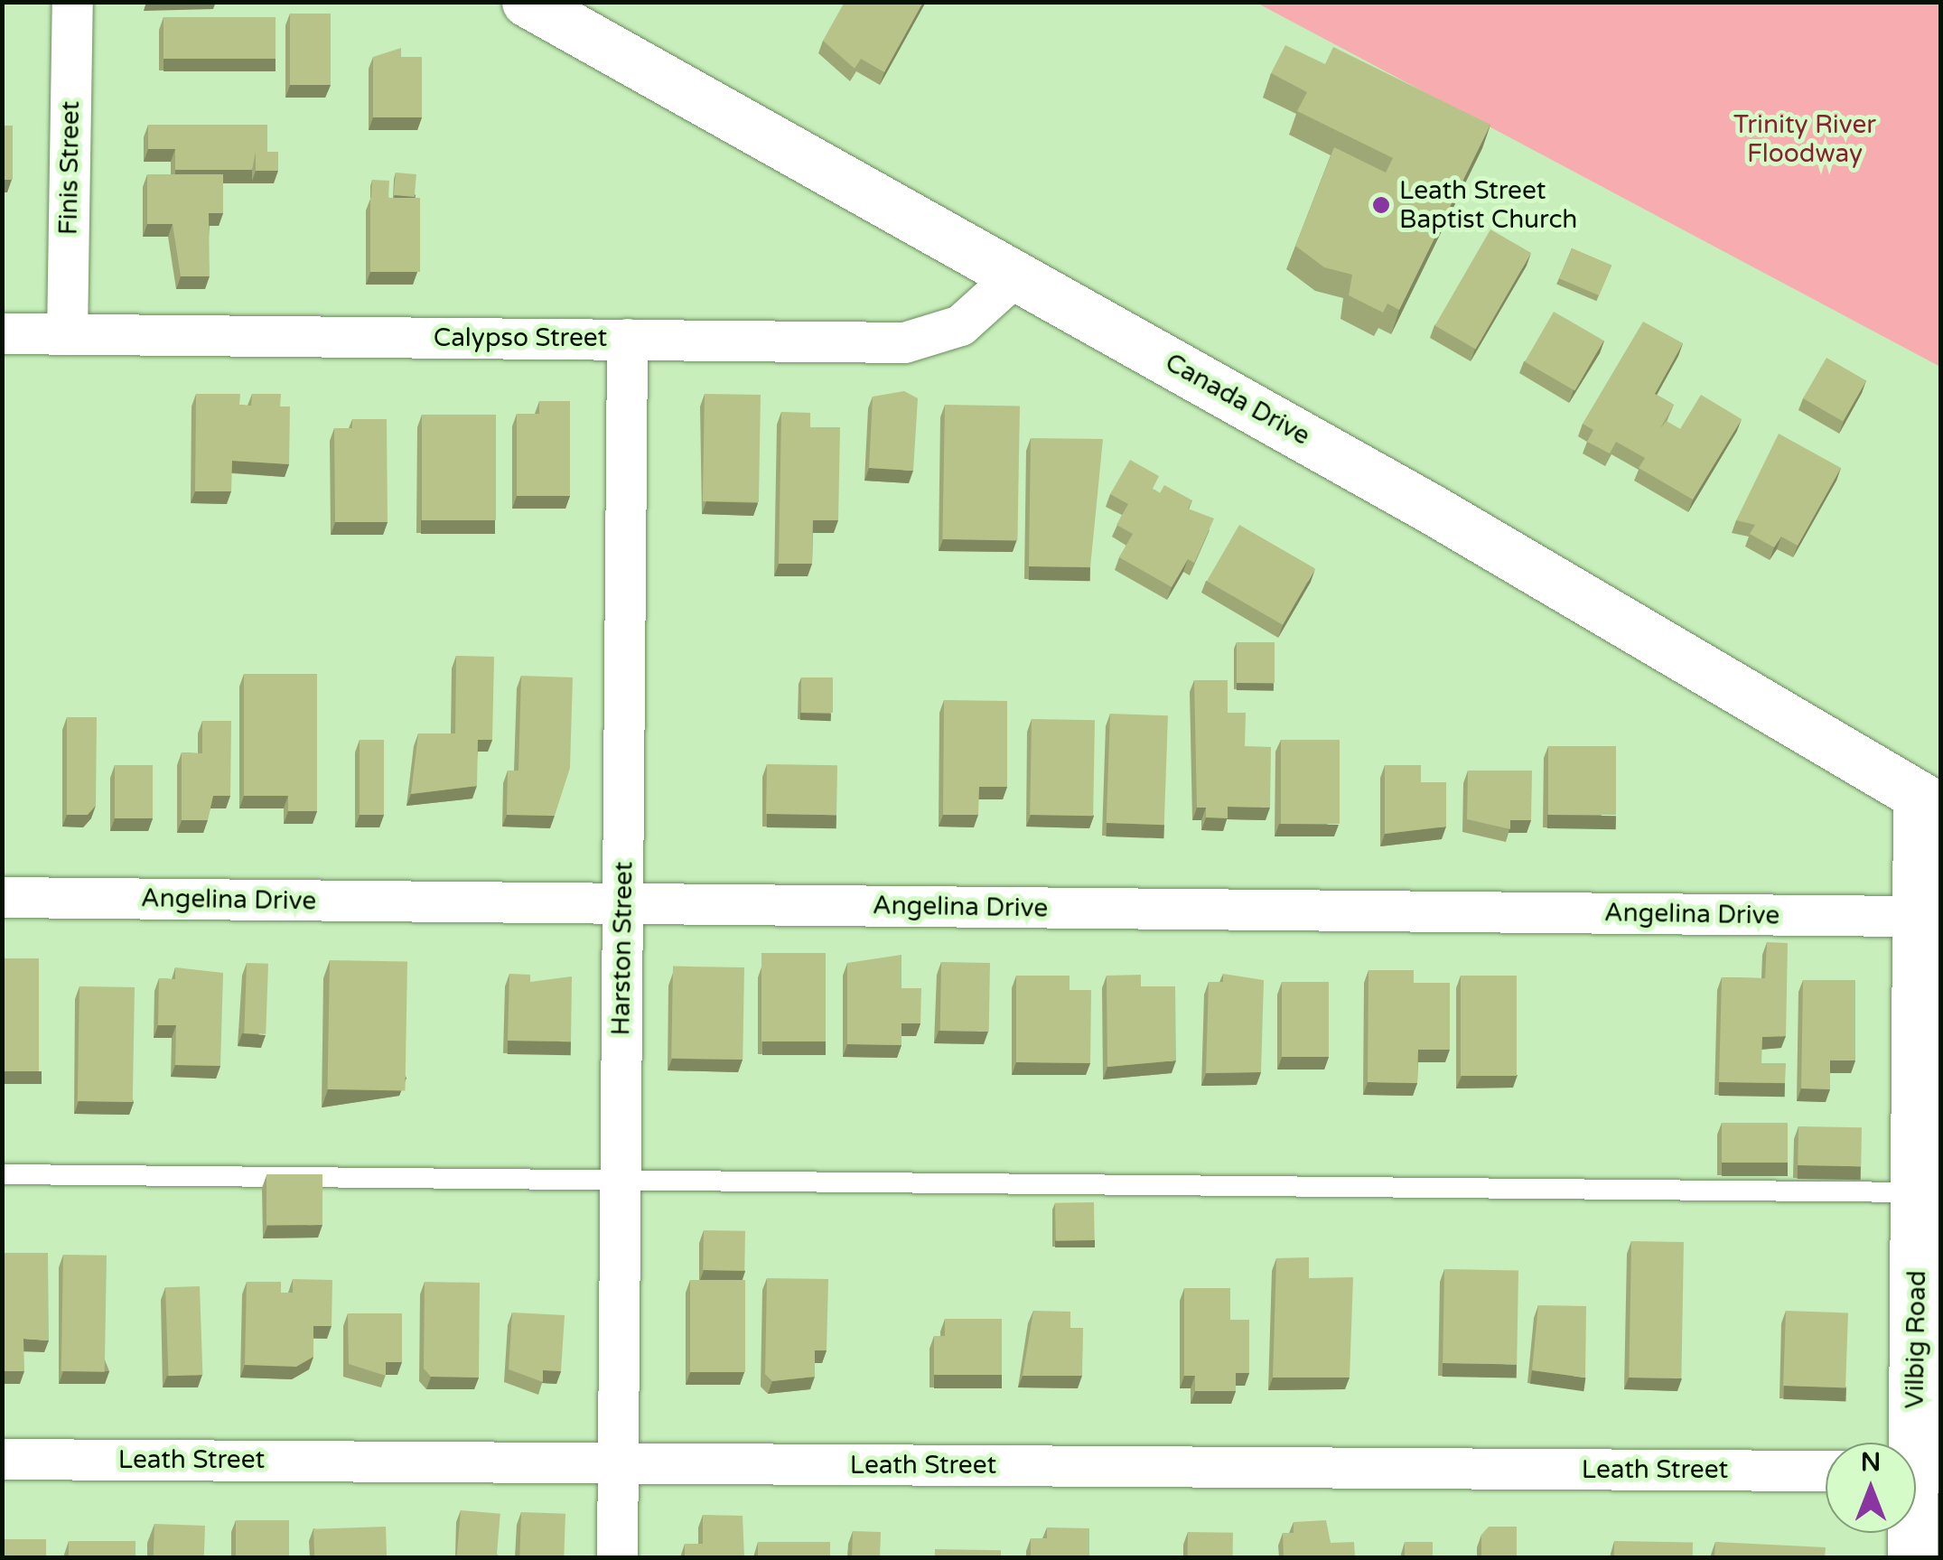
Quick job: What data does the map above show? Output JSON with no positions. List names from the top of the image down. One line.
{"streets":{"street":["Finis Street","Calypso Street","Canada Drive","Angelina Drive","Harston Street","Vilbig Road","Leath Street"]},"crossings":[["Finis Street","Calypso Street"],["Calypso Street","Canada Drive"],["Calypso Street","Harston Street"],["Canada Drive","Vilbig Road"],["Angelina Drive","Harston Street"],["Angelina Drive","Vilbig Road"],["Harston Street","Leath Street"]],"parks":["Trinity River Floodway"],"places":["Leath Street Baptist Church"],"north":"top"}
